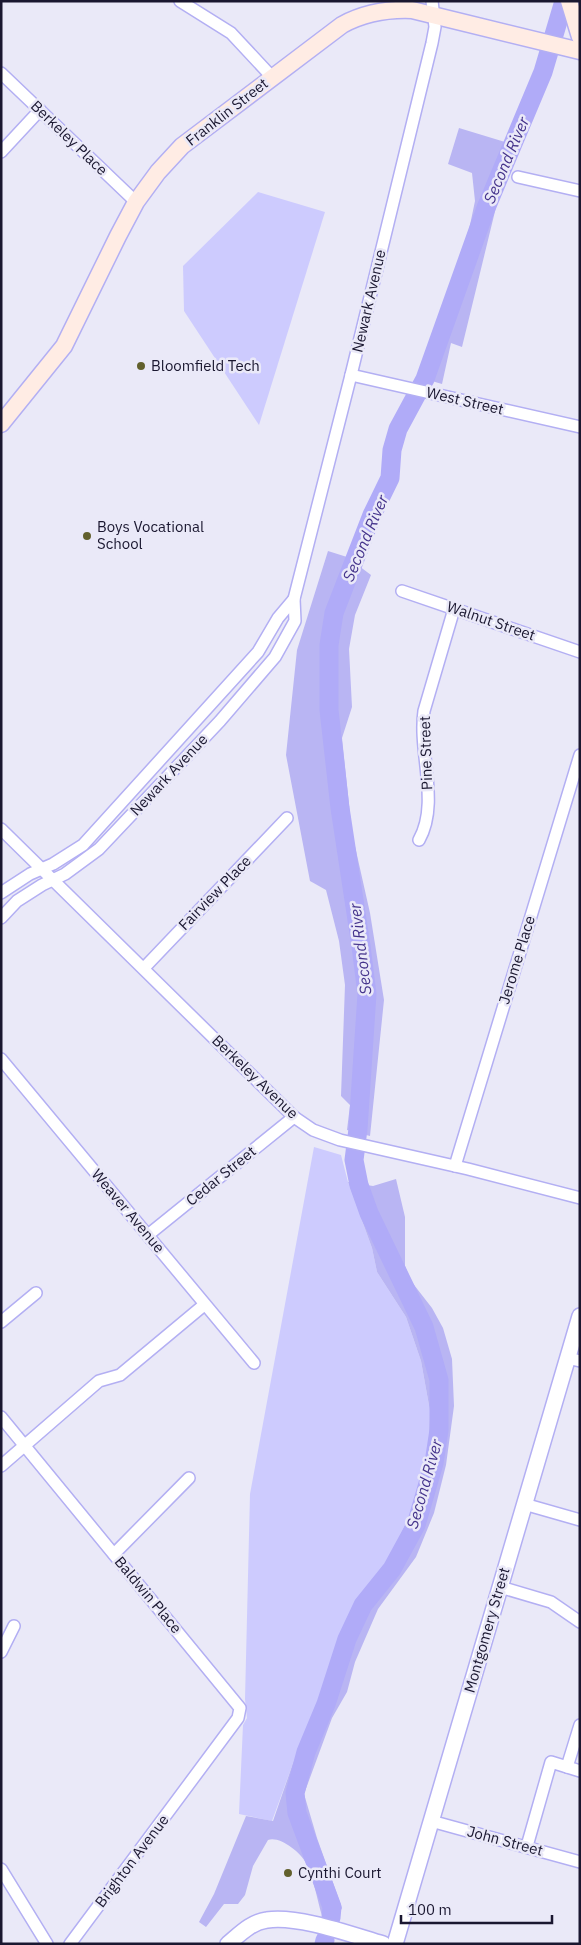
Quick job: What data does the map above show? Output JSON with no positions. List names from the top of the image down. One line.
{"streets":{"main road":["Franklin Street"],"street":["Berkeley Place","Newark Avenue","West Street","Walnut Street","Pine Street","Fairview Place","Jerome Place","Berkeley Avenue","Cedar Street","Weaver Avenue","Baldwin Place","Montgomery Street","John Street","Brighton Avenue"]},"crossings":[["Franklin Street","Berkeley Place"],["Franklin Street","Newark Avenue"],["Newark Avenue","West Street"],["Newark Avenue","Berkeley Avenue"],["Walnut Street","Pine Street"],["Fairview Place","Berkeley Avenue"],["Jerome Place","Berkeley Avenue"],["Berkeley Avenue","Cedar Street"],["Cedar Street","Weaver Avenue"],["Baldwin Place","Brighton Avenue"],["Montgomery Street","John Street"]],"water":["Second River"],"places":["Bloomfield Tech","Boys Vocational School","Cynthi Court"],"scale_bar":"100 m"}
